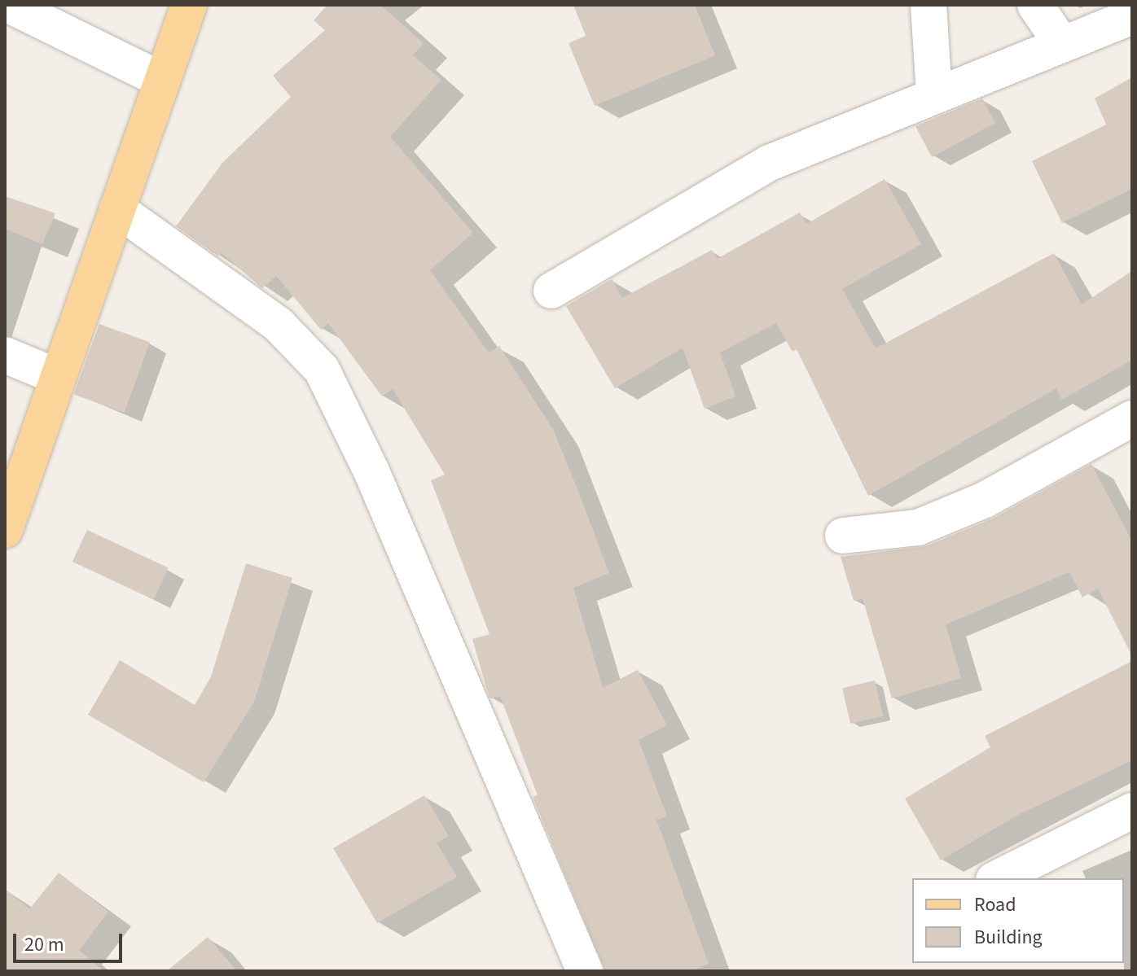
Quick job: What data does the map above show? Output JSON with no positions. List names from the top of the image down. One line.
{"legend":["Road","Building"],"scale_bar":"20 m"}
